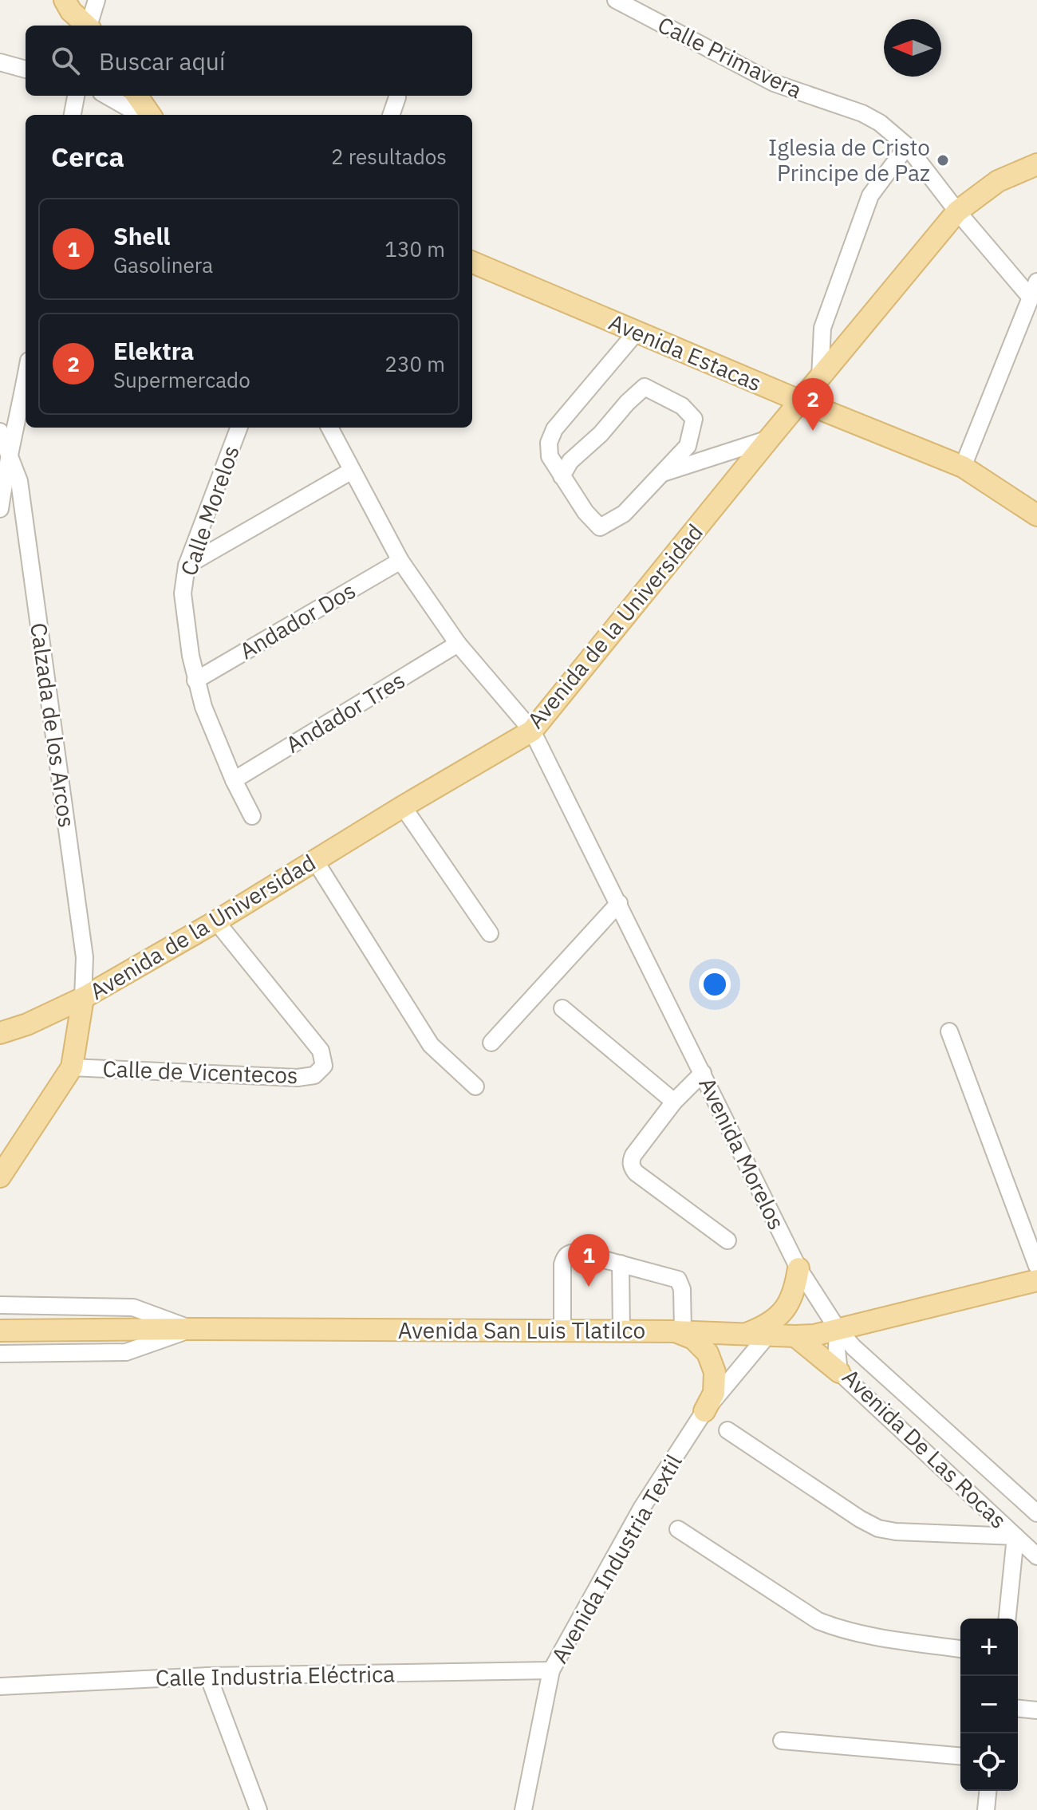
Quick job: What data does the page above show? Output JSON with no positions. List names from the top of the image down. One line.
{"streets":{"main road":["Avenida Estacas","Avenida de la Universidad","Avenida San Luis Tlatilco"],"street":["Calle Primavera","Calle Morelos","Andador Dos","Andador Tres","Calzada de los Arcos","Calle de Vicentecos","Avenida Morelos","Avenida De Las Rocas","Avenida Industria Textil","Calle Industria Eléctrica"]},"crossings":[["Calle Primavera","Avenida de la Universidad"],["Avenida Estacas","Avenida de la Universidad"],["Calle Morelos","Andador Dos"],["Calle Morelos","Andador Tres"],["Andador Dos","Avenida Morelos"],["Avenida de la Universidad","Calzada de los Arcos"],["Avenida de la Universidad","Calle de Vicentecos"],["Avenida de la Universidad","Avenida Morelos"],["Andador Tres","Avenida Morelos"],["Avenida Morelos","Avenida San Luis Tlatilco"],["Avenida Morelos","Avenida De Las Rocas"],["Avenida San Luis Tlatilco","Avenida De Las Rocas"],["Avenida San Luis Tlatilco","Avenida Industria Textil"],["Avenida Industria Textil","Calle Industria Eléctrica"]],"places":["Iglesia de Cristo Principe de Paz"],"north":"left","page":{"search":"Buscar aquí","heading":["Cerca","2 resultados"],"list":[{"mark":"1","name":"Shell","note":"Gasolinera","value":"130 m"},{"mark":"2","name":"Elektra","note":"Supermercado","value":"230 m"}],"pins":["2","1"],"map_buttons":["+","−"]}}
